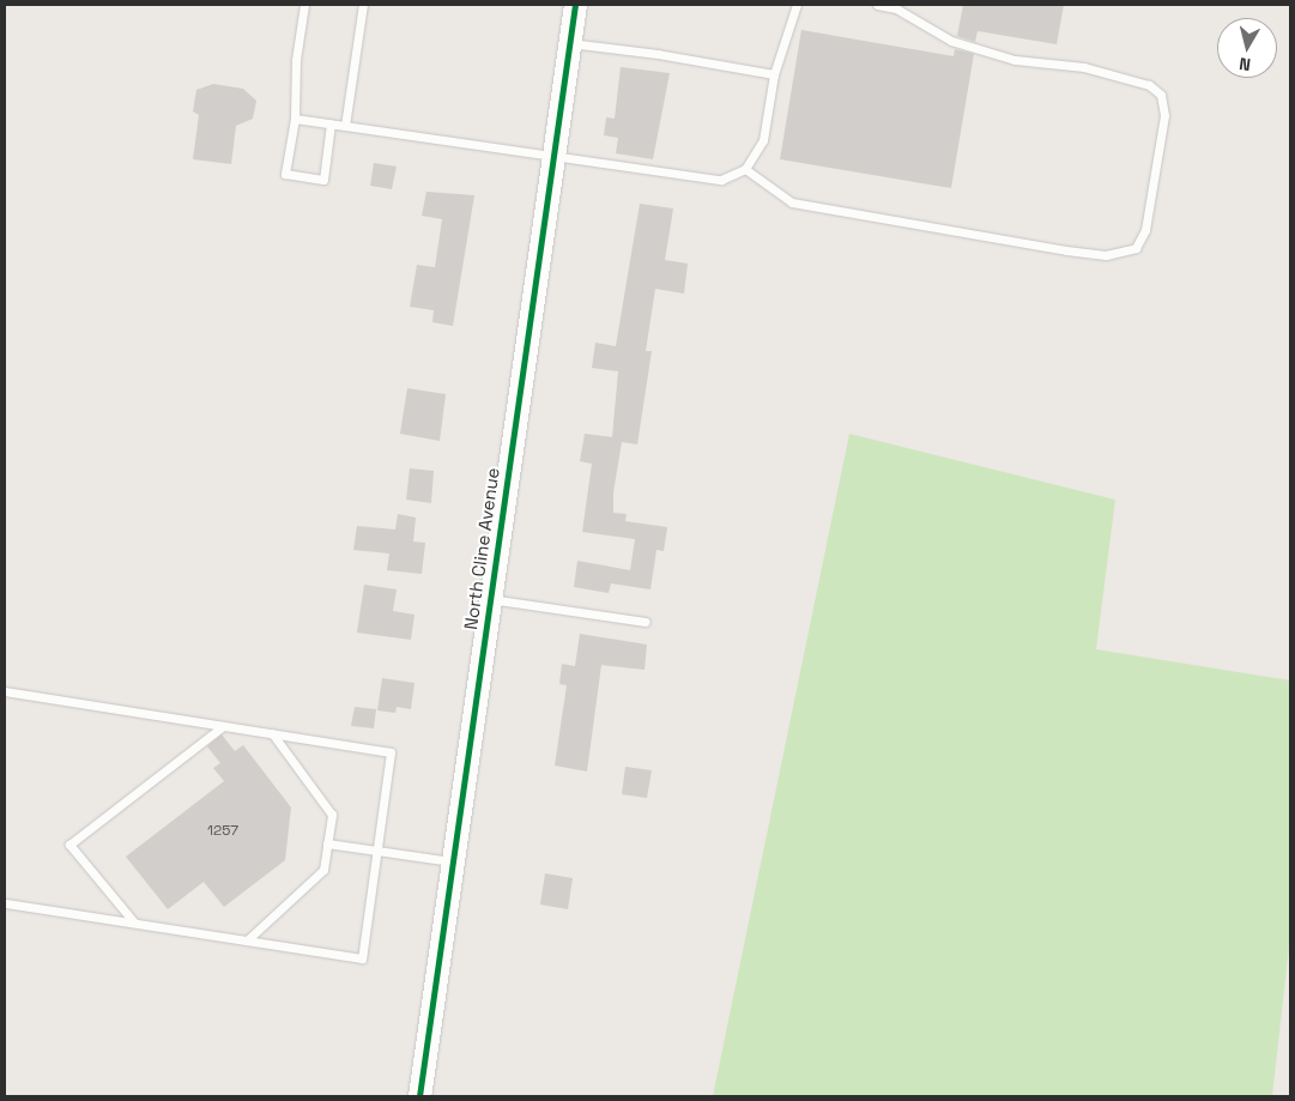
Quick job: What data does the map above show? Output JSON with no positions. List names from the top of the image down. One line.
{"streets":{"street":["North Cline Avenue"]},"house_numbers":["1257"],"north":"bottom"}
